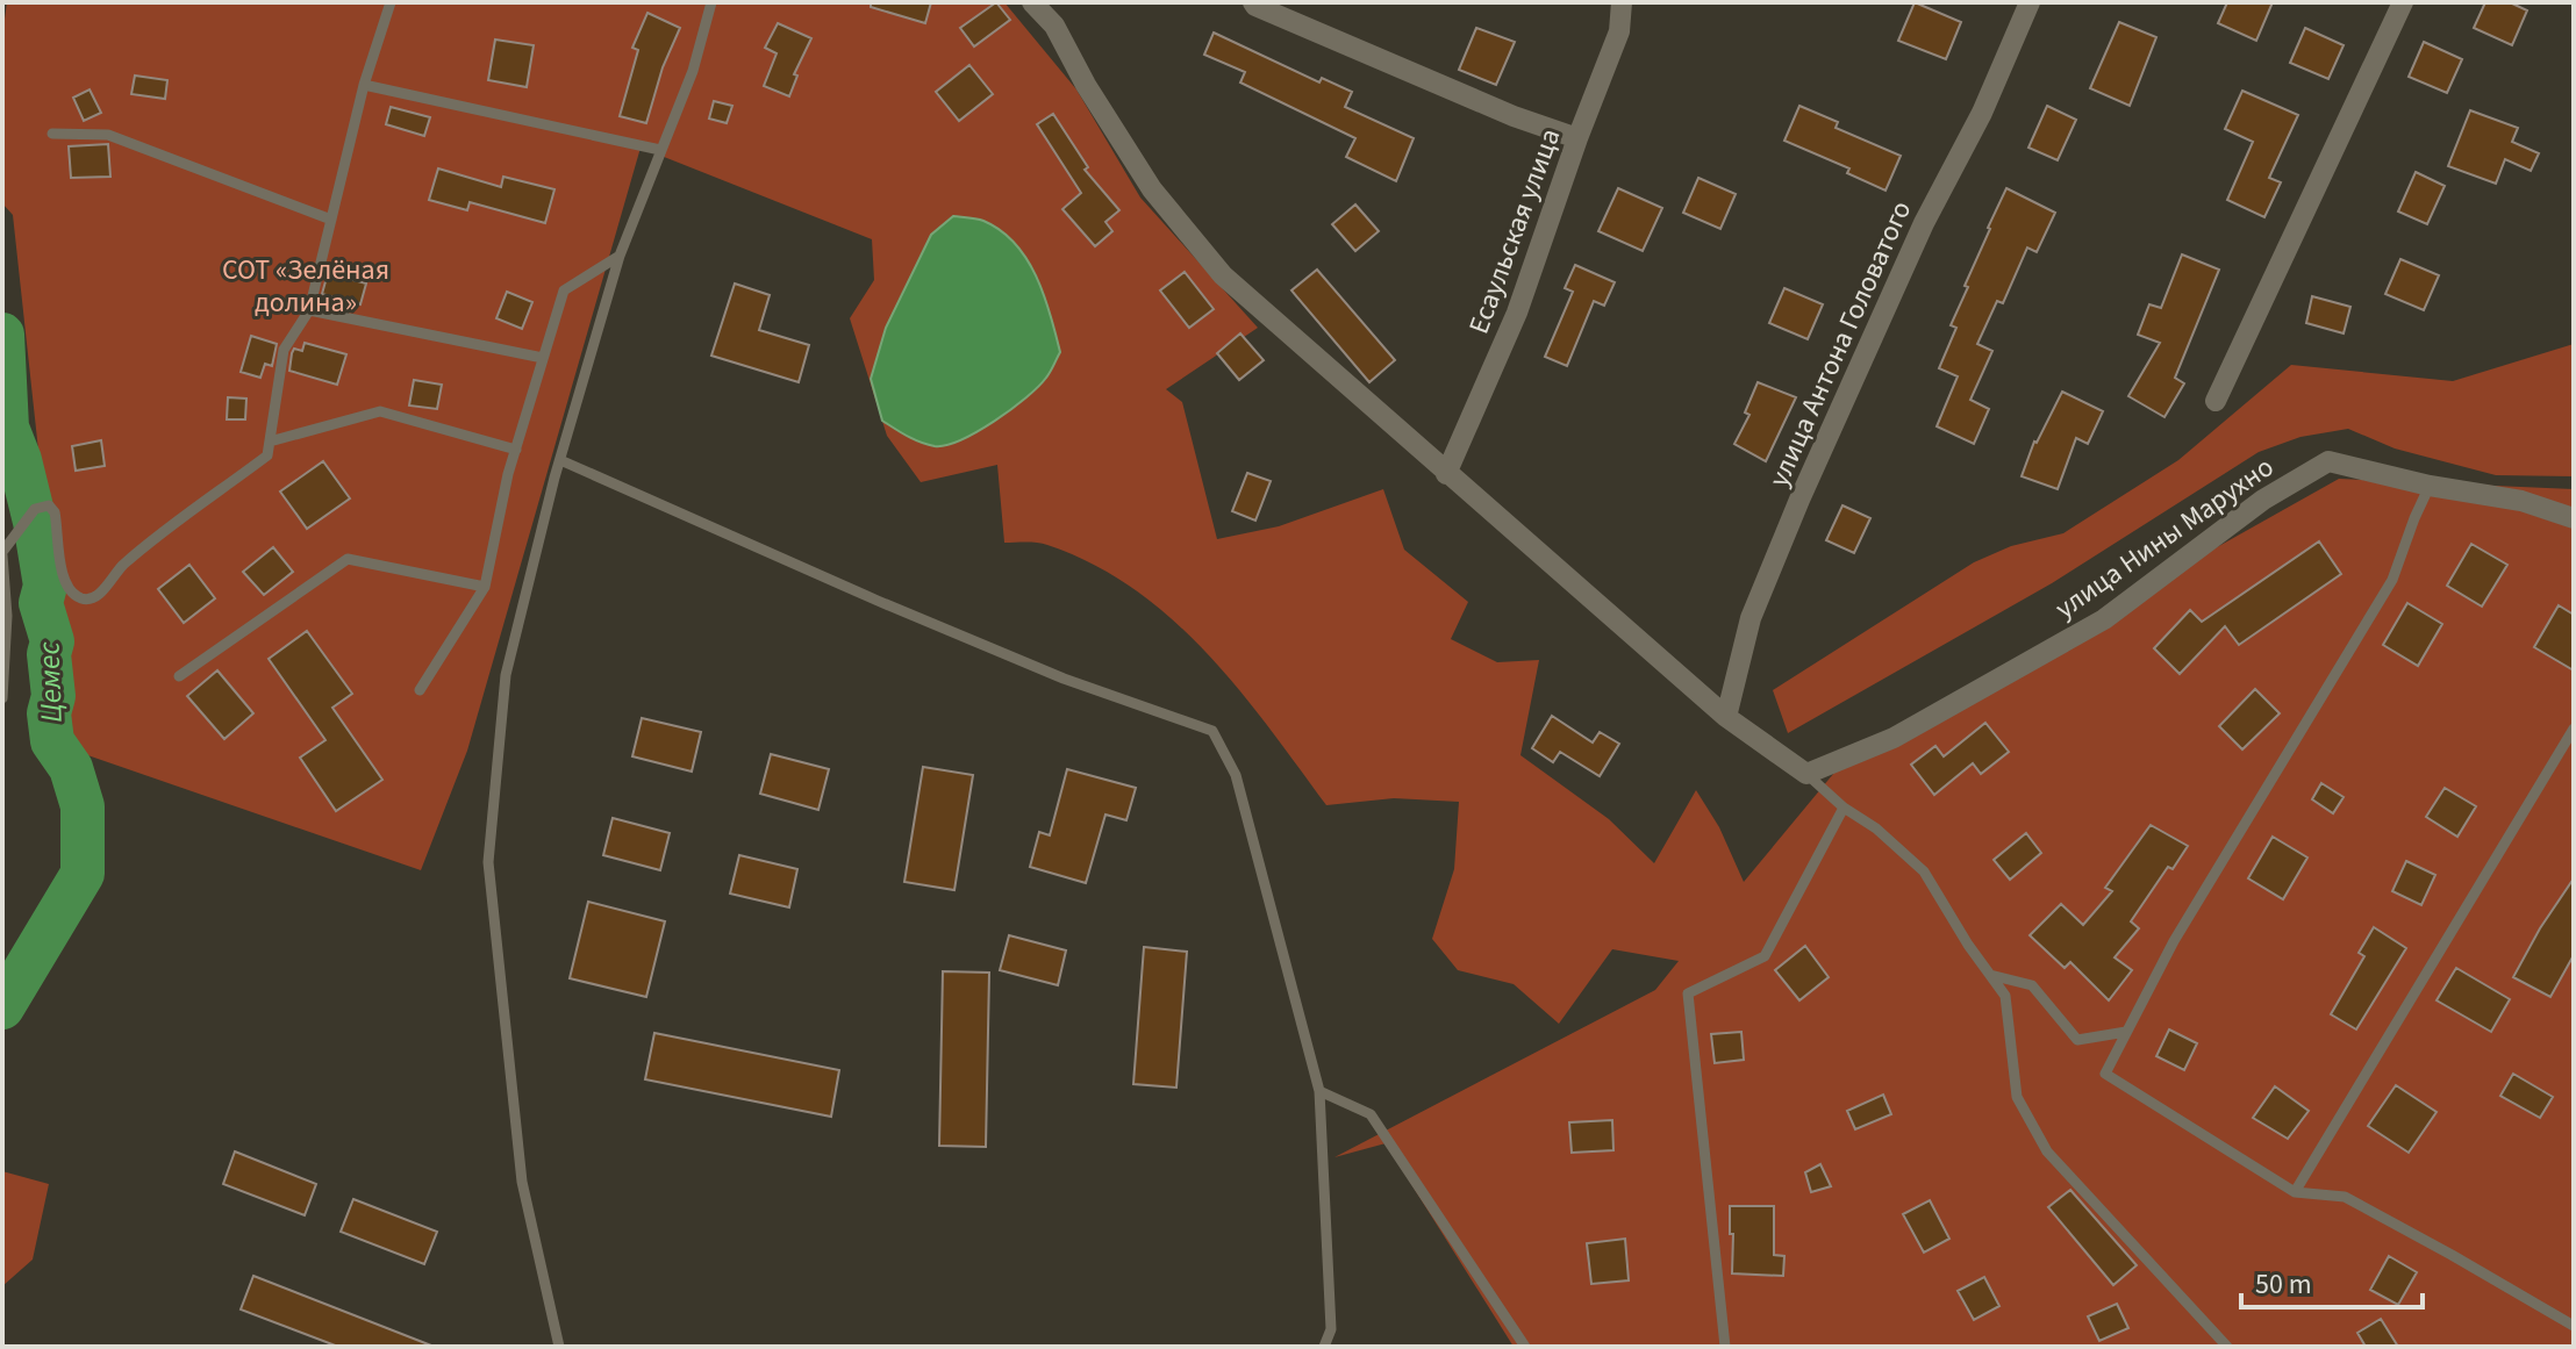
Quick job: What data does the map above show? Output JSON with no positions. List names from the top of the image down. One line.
{"streets":{"street":["Есаульская улица","улица Антона Головатого","улица Нины Марухно"]},"water":["Цемес"],"parks":["СОТ «Зелёная долина»"],"scale_bar":"50 m"}
